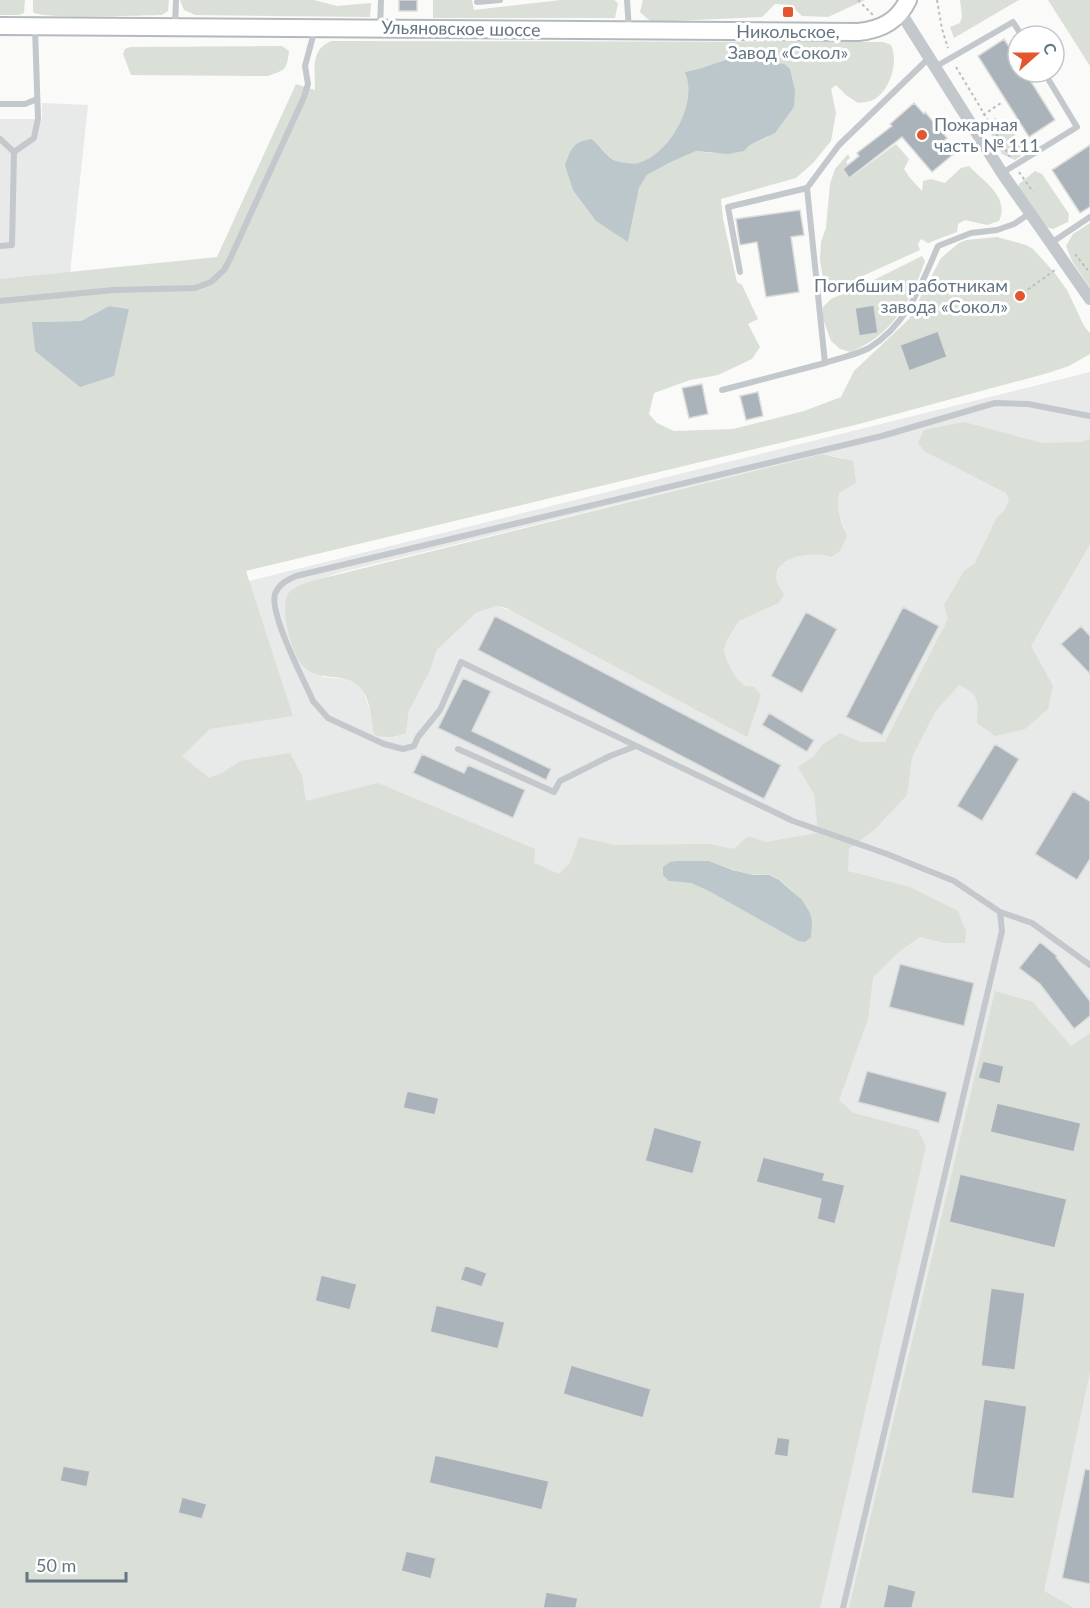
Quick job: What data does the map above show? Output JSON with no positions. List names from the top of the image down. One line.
{"streets":{"main road":["Ульяновское шоссе"]},"places":{"transit":["Никольское, Завод «Сокол»"],"other":["Пожарная часть № 111","Погибшим работникам завода «Сокол»"]},"scale_bar":"50 m","north":"right"}
